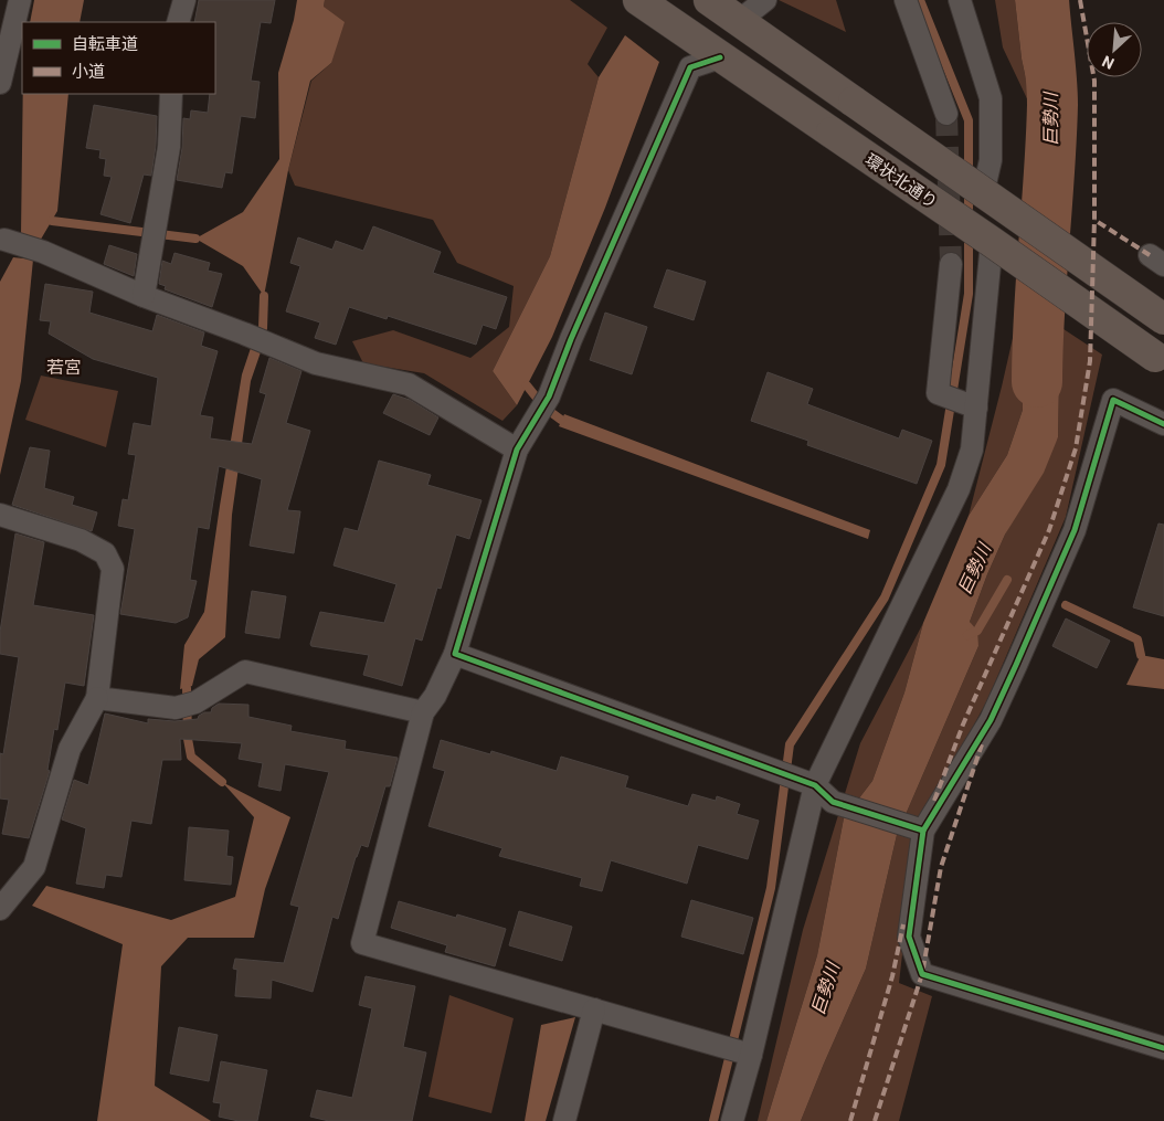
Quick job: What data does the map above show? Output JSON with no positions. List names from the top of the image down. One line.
{"streets":{"highway":["環状北通り"]},"districts":["若宮"],"water":["巨勢川"],"legend":["自転車道","小道"],"north":"bottom left"}
